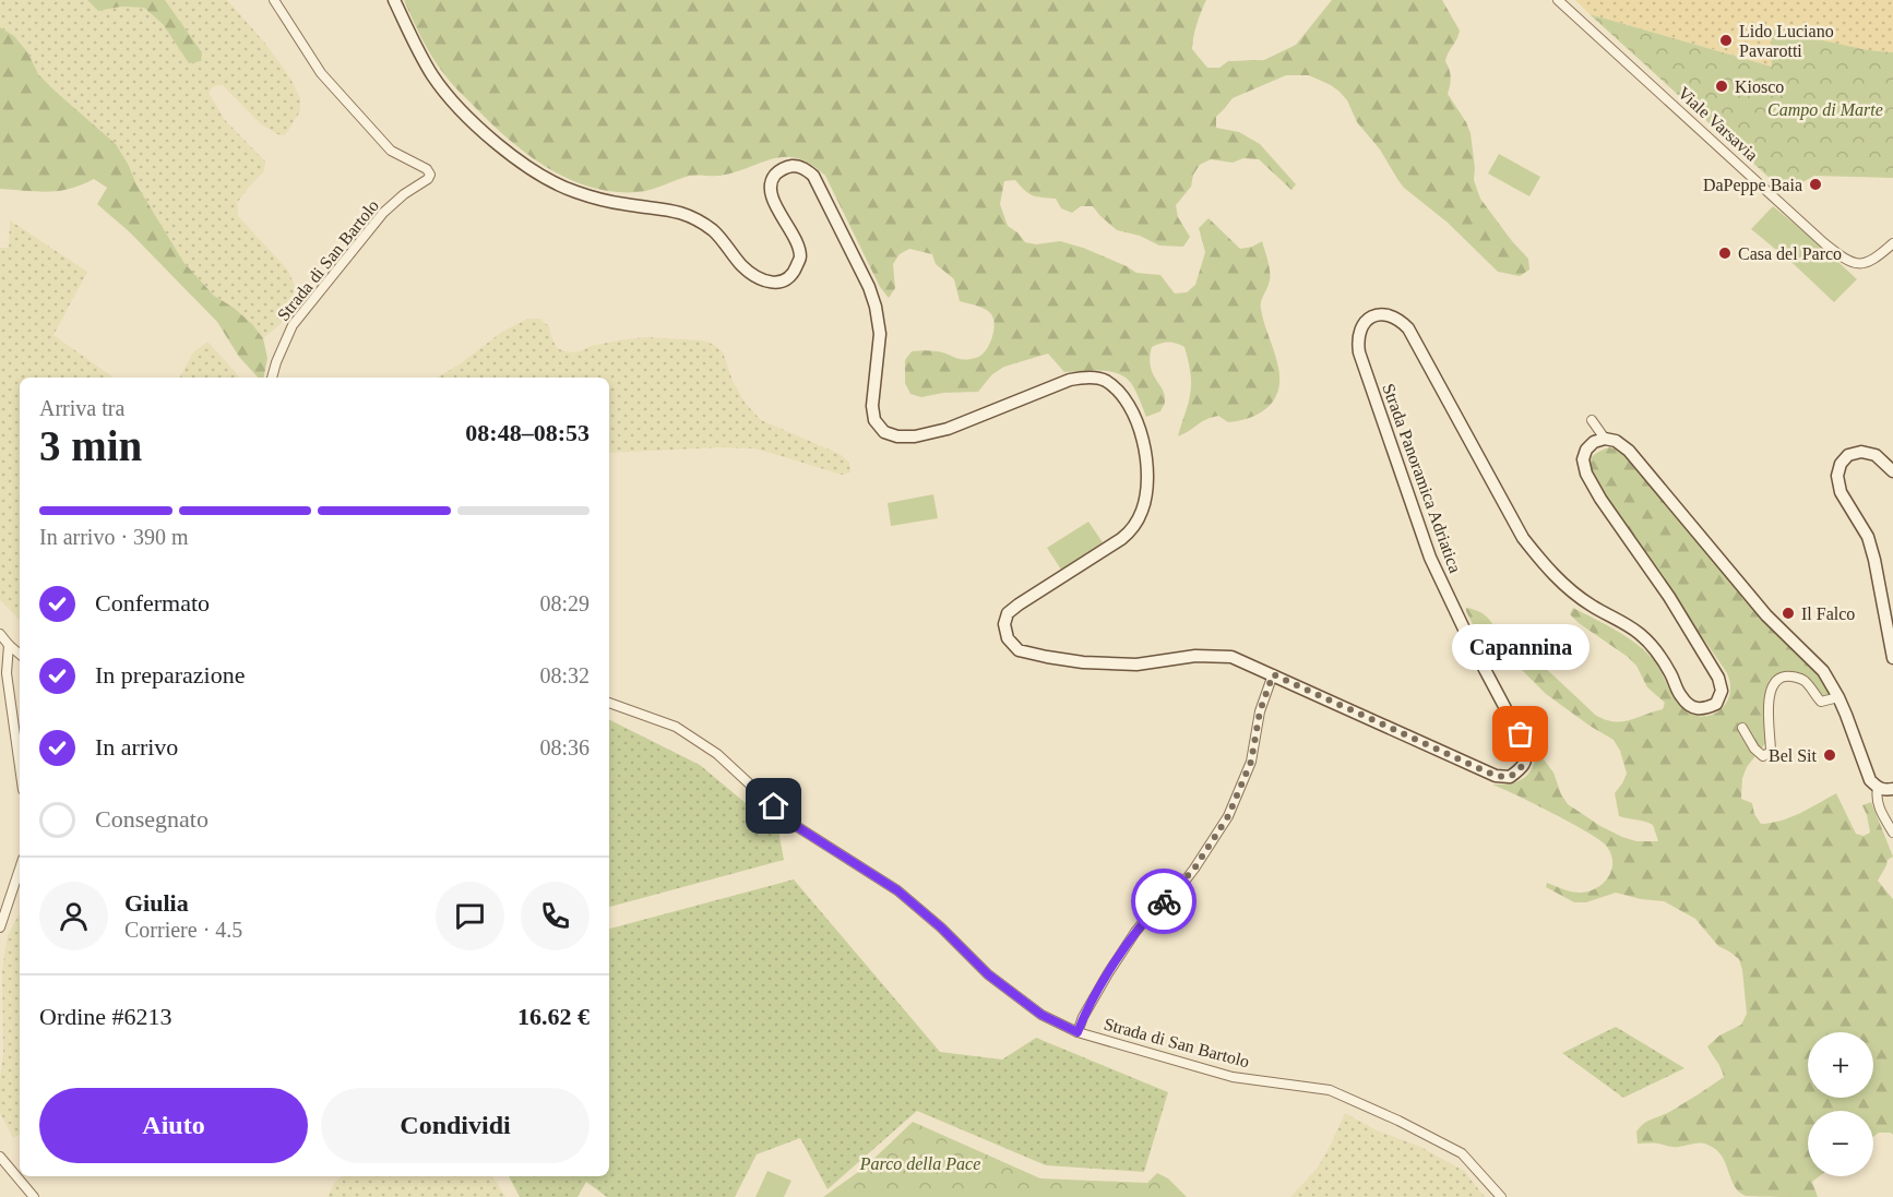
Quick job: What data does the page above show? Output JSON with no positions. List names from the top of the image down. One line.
{"streets":{"street":["Viale Varsavia","Strada di San Bartolo","Strada Panoramica Adriatica"]},"parks":["Campo di Marte","Parco della Pace"],"places":["Lido Luciano Pavarotti","Kiosco","DaPeppe Baia","Casa del Parco","Il Falco","Capannina","Bel Sit"],"page":{"heading":["3 min","Arriva tra","08:48–08:53"],"panel":["Giulia","Corriere · 4.5","Ordine #6213","16.62 €"],"bar":"In arrivo · 390 m","list":[["Confermato","08:29"],["In preparazione","08:32"],["In arrivo","08:36"],"Consegnato"],"bubble":"Capannina","map_buttons":["+","−"],"buttons":["Aiuto","Condividi"]}}
